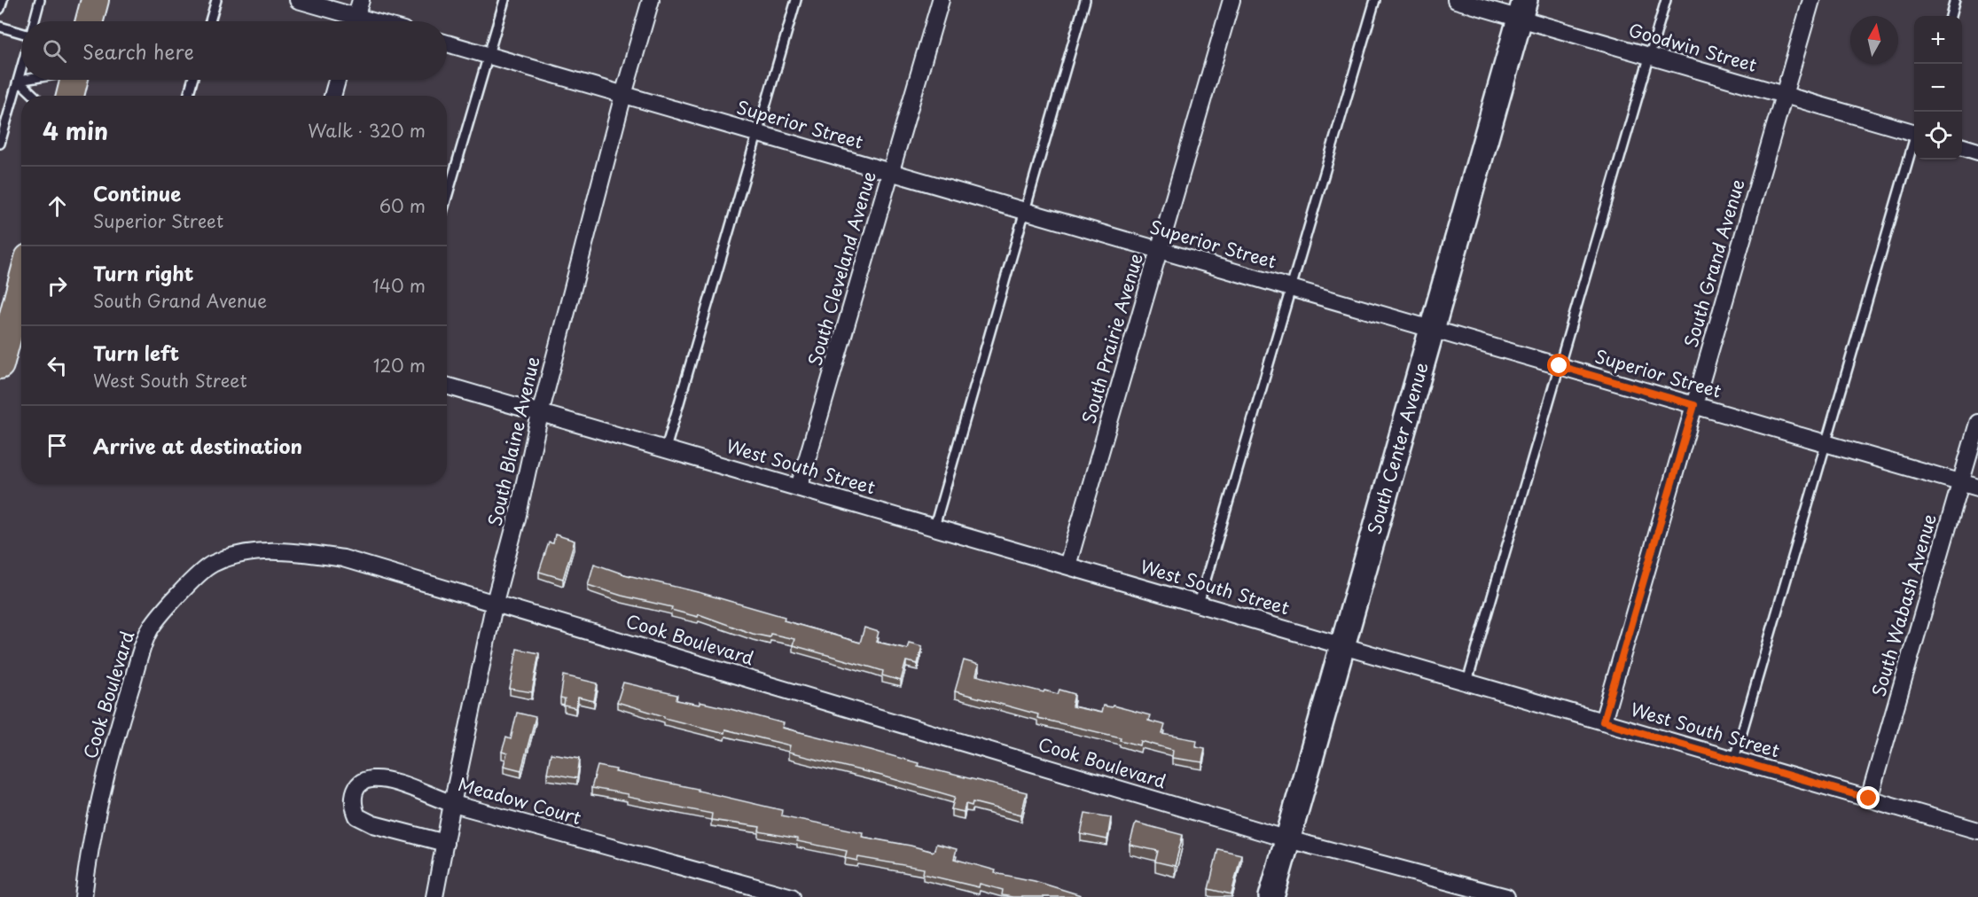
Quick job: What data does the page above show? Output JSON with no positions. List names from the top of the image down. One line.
{"streets":{"street":["Goodwin Street","Superior Street","South Grand Avenue","South Cleveland Avenue","South Prairie Avenue","South Blaine Avenue","South Center Avenue","West South Street","South Wabash Avenue","Cook Boulevard","Meadow Court"]},"crossings":[["Goodwin Street","South Grand Avenue"],["Goodwin Street","South Center Avenue"],["Superior Street","South Grand Avenue"],["Superior Street","South Cleveland Avenue"],["Superior Street","South Prairie Avenue"],["Superior Street","South Blaine Avenue"],["Superior Street","South Center Avenue"],["Superior Street","South Wabash Avenue"],["South Grand Avenue","West South Street"],["South Cleveland Avenue","West South Street"],["South Prairie Avenue","West South Street"],["South Blaine Avenue","West South Street"],["South Blaine Avenue","Cook Boulevard"],["South Blaine Avenue","Meadow Court"],["South Center Avenue","West South Street"],["South Center Avenue","Cook Boulevard"],["West South Street","South Wabash Avenue"]],"north":"top","page":{"map_buttons":["+","−"],"search":"Search here","heading":["4 min","Walk · 320 m"],"list":[["Continue","Superior Street","60 m"],["Turn right","South Grand Avenue","140 m"],["Turn left","West South Street","120 m"],"Arrive at destination"]}}
